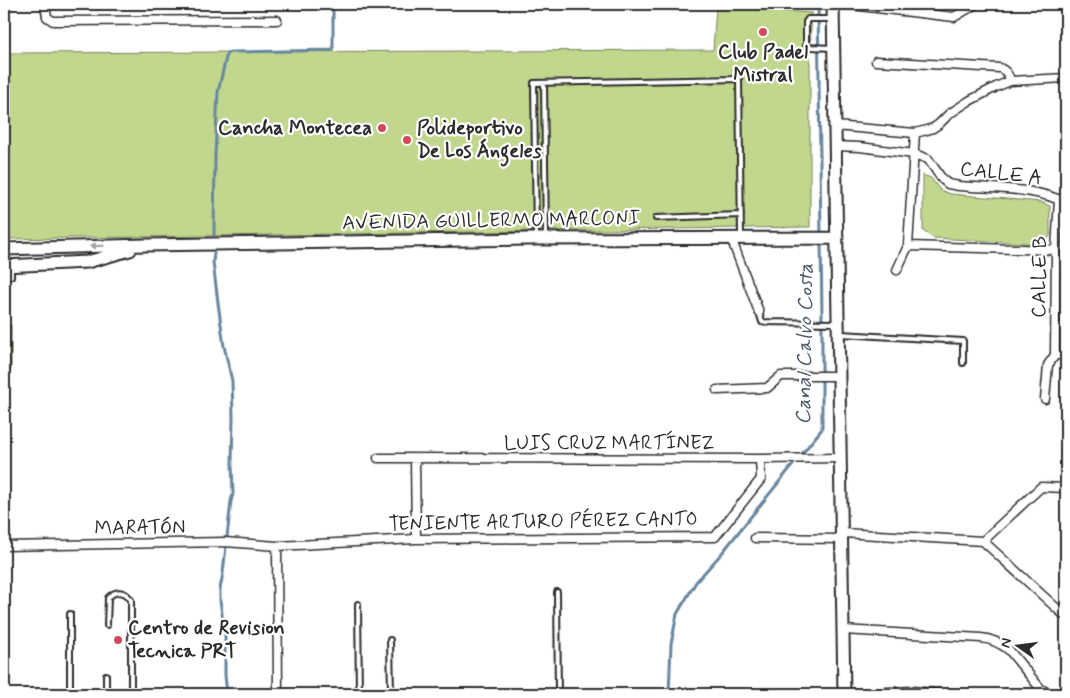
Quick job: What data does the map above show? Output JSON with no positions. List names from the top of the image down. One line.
{"streets":{"main road":["AVENIDA GUILLERMO MARCONI"],"street":["CALLE A","CALLE B","LUIS CRUZ MARTÍNEZ","TENIENTE ARTURO PÉREZ CANTO","MARATÓN"]},"crossings":[["CALLE A","CALLE B"],["LUIS CRUZ MARTÍNEZ","TENIENTE ARTURO PÉREZ CANTO"],["TENIENTE ARTURO PÉREZ CANTO","MARATÓN"]],"water":["Canal Calvo Costa"],"places":["Club Padel Mistral","Cancha Montecea","Polideportivo De Los Ángeles","Centro de Revision Tecnica PRT"],"north":"left"}
